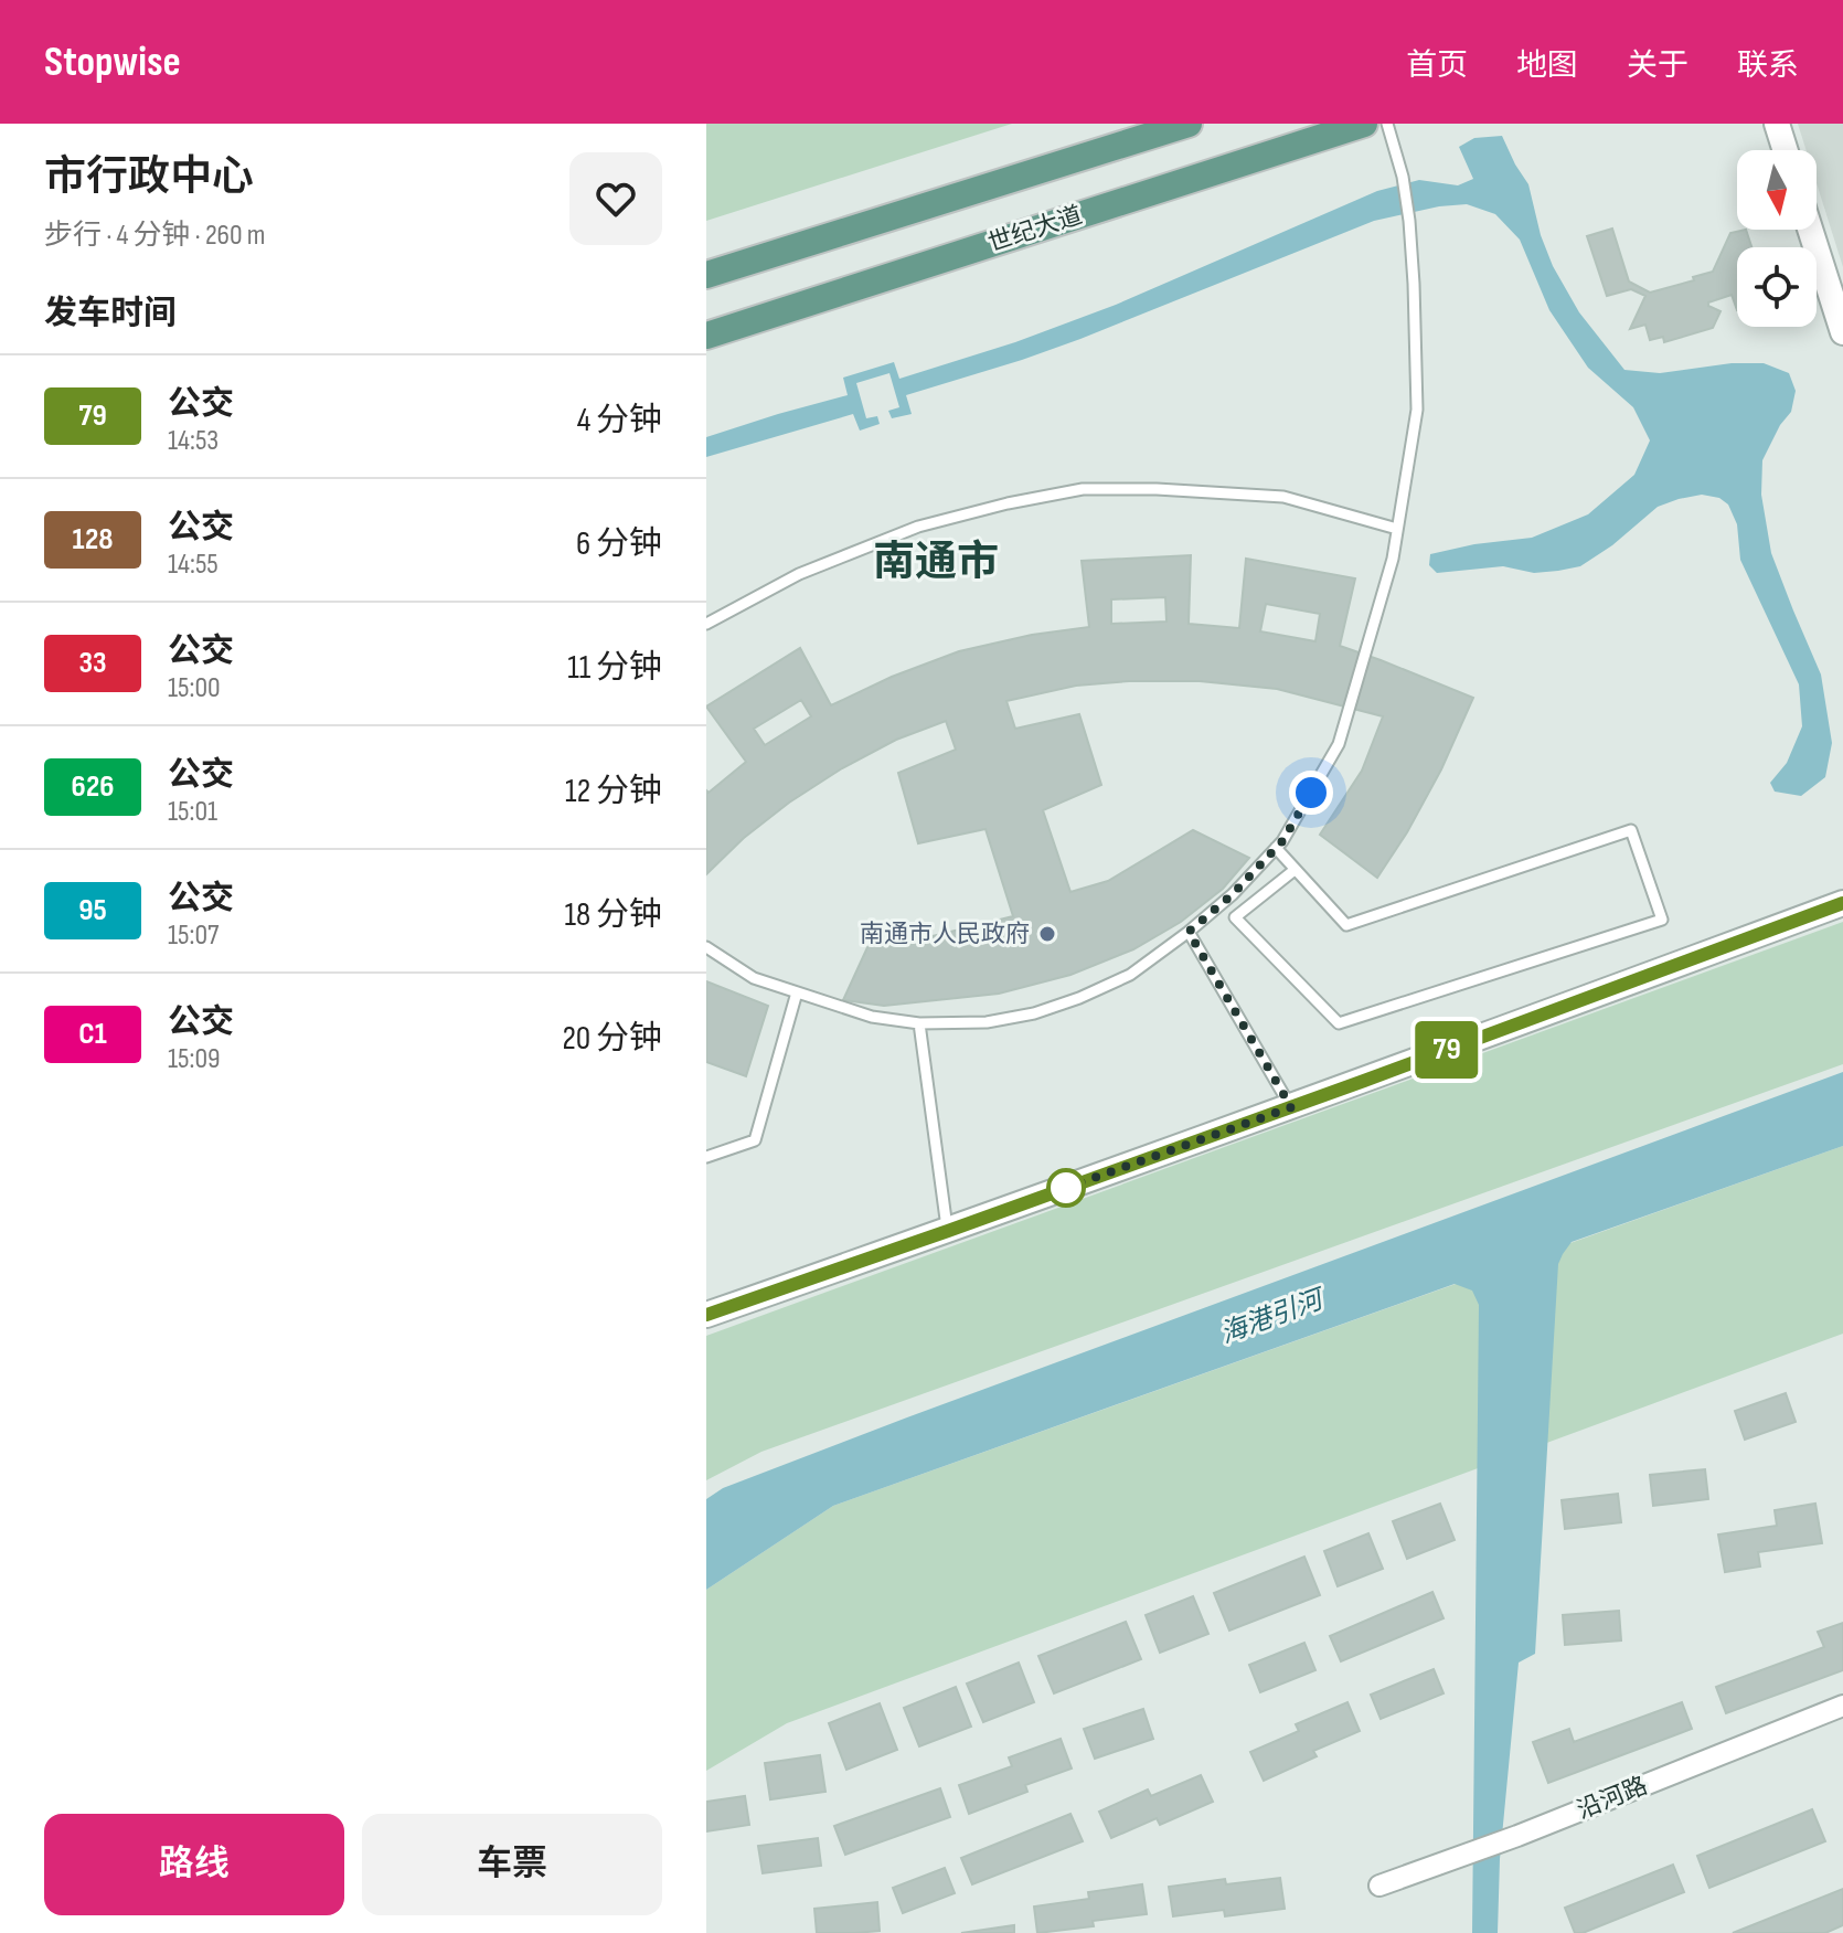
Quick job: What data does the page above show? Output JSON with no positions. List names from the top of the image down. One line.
{"streets":{"main road":["世纪大道"],"street":["沿河路"]},"districts":["南通市"],"water":["海港引河"],"places":["南通市人民政府"],"lines":["bus line 79"],"north":"bottom","page":{"header":"Stopwise","nav":["首页","地图","关于","联系"],"heading":[["市行政中心","步行 · 4 分钟 · 260 m"],"发车时间"],"on_map":"79","list":[{"mark":"79","name":"公交","note":"14:53","value":"4 分钟"},{"mark":"128","name":"公交","note":"14:55","value":"6 分钟"},{"mark":"33","name":"公交","note":"15:00","value":"11 分钟"},{"mark":"626","name":"公交","note":"15:01","value":"12 分钟"},{"mark":"95","name":"公交","note":"15:07","value":"18 分钟"},{"mark":"C1","name":"公交","note":"15:09","value":"20 分钟"}],"buttons":["路线","车票"]}}
